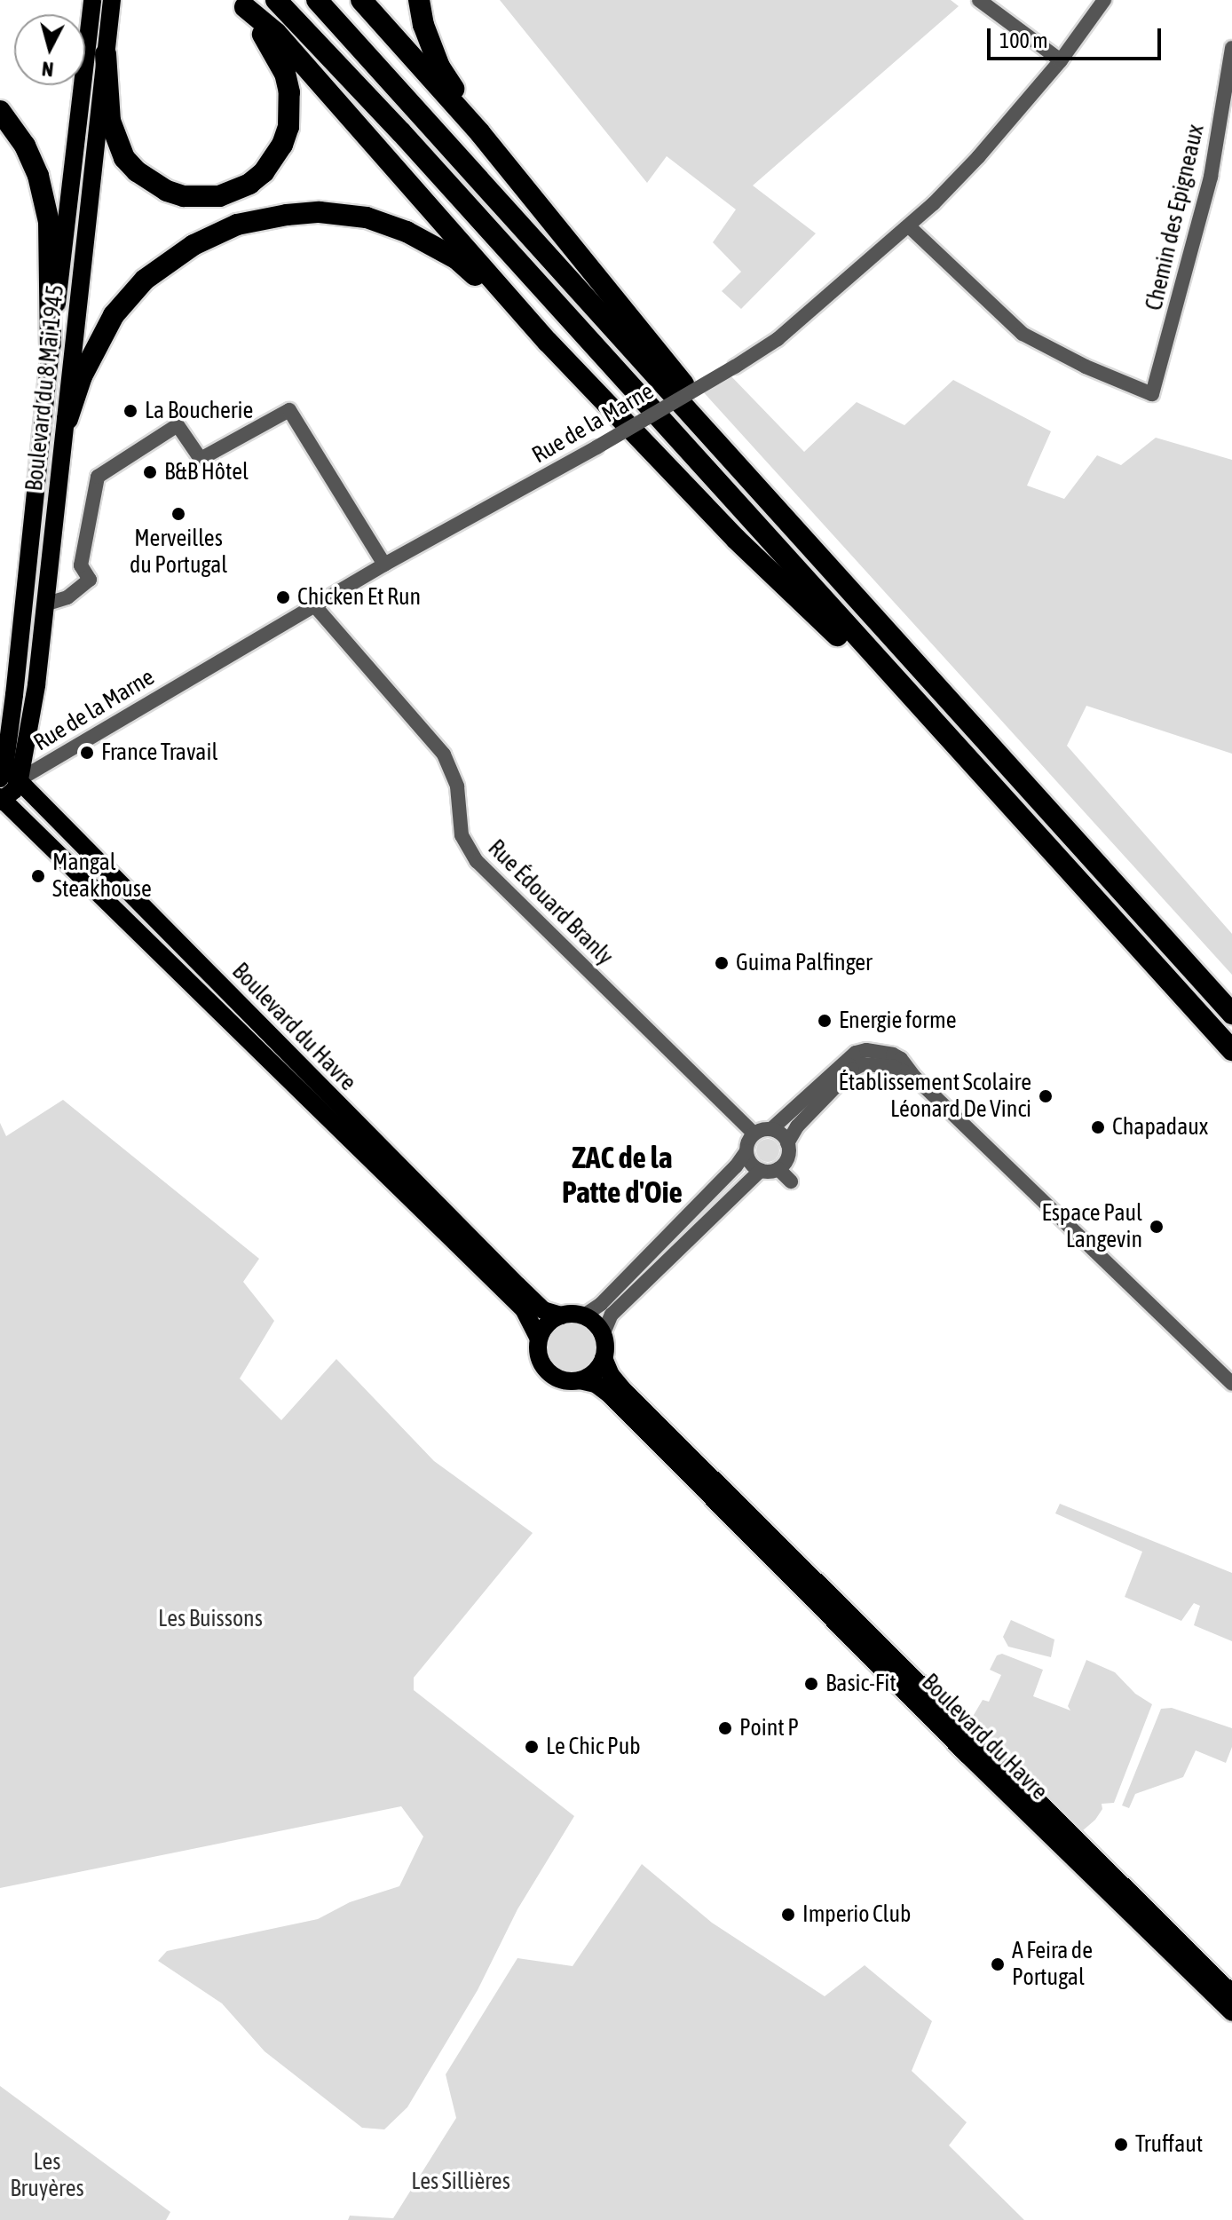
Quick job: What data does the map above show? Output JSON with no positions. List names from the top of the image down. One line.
{"streets":{"main road":["Boulevard du 8 Mai 1945","Boulevard du Havre"],"street":["Chemin des Epigneaux","Rue de la Marne","Rue Édouard Branly"]},"crossings":[["Chemin des Epigneaux","Rue de la Marne"],["Boulevard du 8 Mai 1945","Rue de la Marne"],["Boulevard du 8 Mai 1945","Boulevard du Havre"],["Rue de la Marne","Rue Édouard Branly"],["Rue de la Marne","Boulevard du Havre"]],"districts":["ZAC de la Patte d'Oie"],"parks":["Les Buissons","Les Bruyères","Les Sillières"],"places":["La Boucherie","B&B Hôtel","Merveilles du Portugal","Chicken Et Run","France Travail","Mangal Steakhouse","Guima Palfinger","Energie forme","Établissement Scolaire Léonard De Vinci","Chapadaux","Espace Paul Langevin","Basic-Fit","Point P","Le Chic Pub","Imperio Club","A Feira de Portugal","Truffaut"],"scale_bar":"100 m","north":"bottom"}
